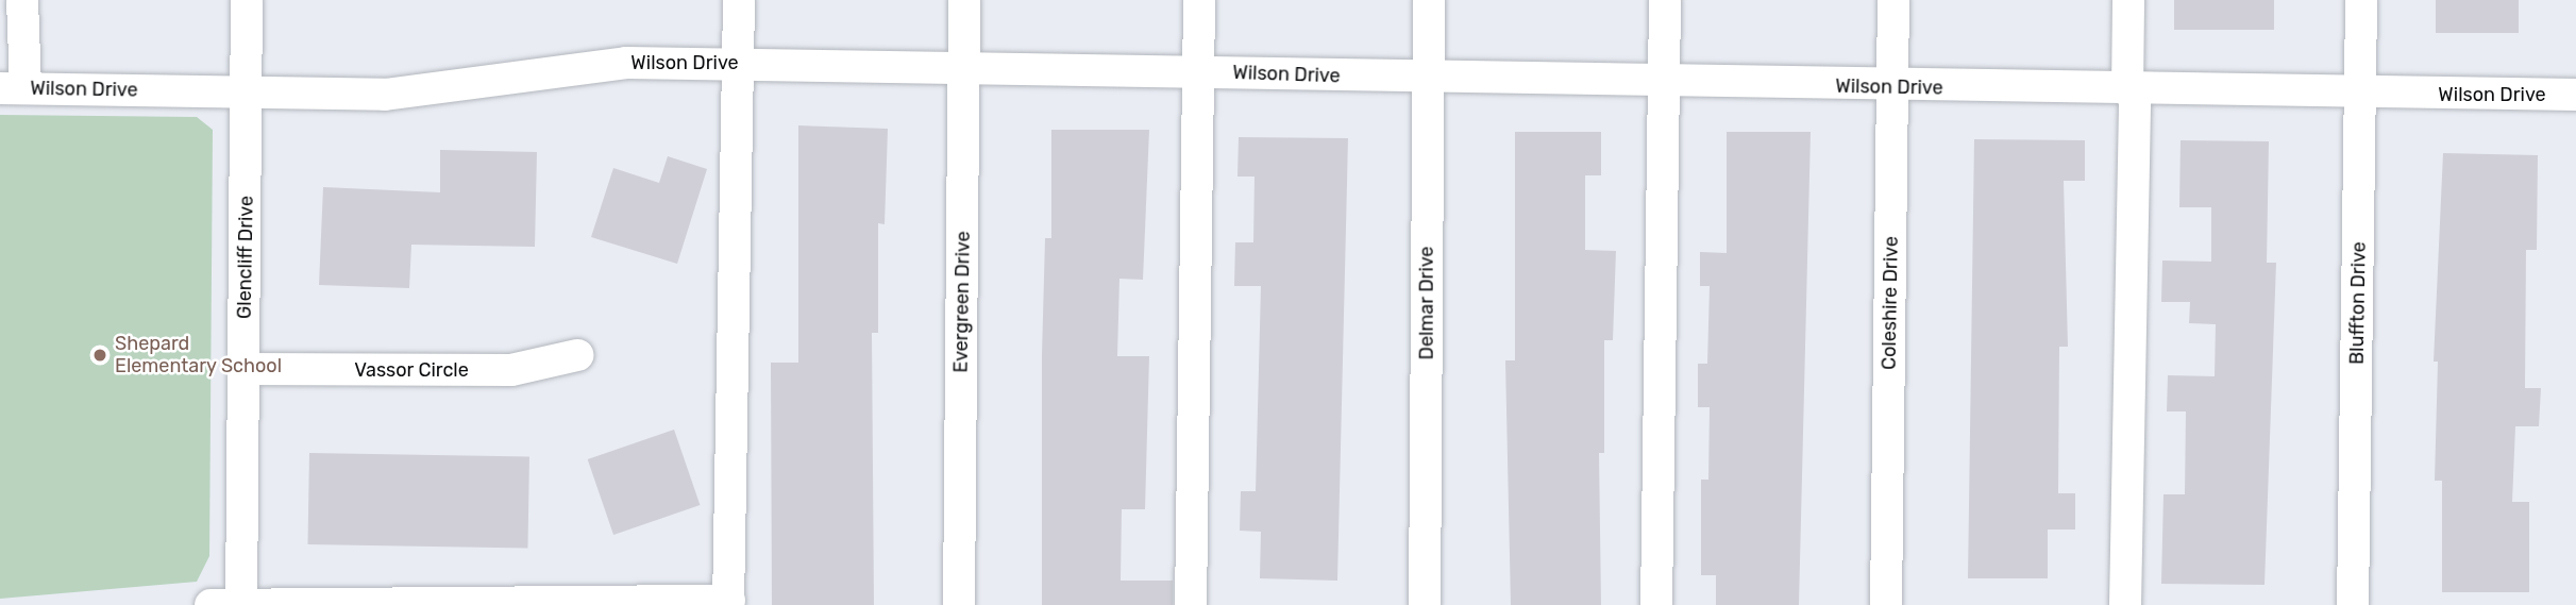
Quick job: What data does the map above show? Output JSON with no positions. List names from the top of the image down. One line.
{"streets":{"street":["Wilson Drive","Glencliff Drive","Evergreen Drive","Delmar Drive","Coleshire Drive","Bluffton Drive","Vassor Circle"]},"crossings":[["Wilson Drive","Glencliff Drive"],["Wilson Drive","Evergreen Drive"],["Wilson Drive","Delmar Drive"],["Wilson Drive","Coleshire Drive"],["Wilson Drive","Bluffton Drive"],["Glencliff Drive","Vassor Circle"]],"places":["Shepard Elementary School"]}
